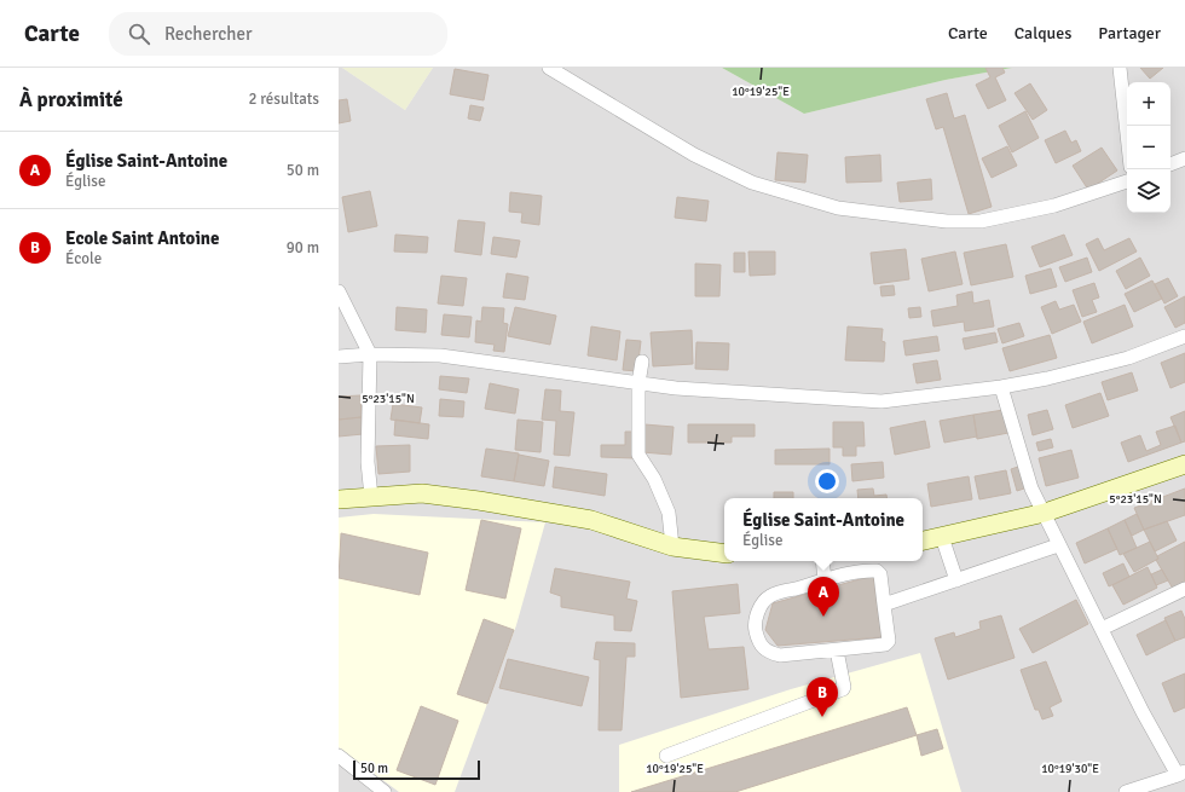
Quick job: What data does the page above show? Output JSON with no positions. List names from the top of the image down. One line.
{"scale_bar":"50 m","page":{"header":"Carte","search":"Rechercher","nav":["Carte","Calques","Partager"],"heading":["À proximité","2 résultats"],"map_buttons":["+","−"],"list":[{"mark":"A","name":"Église Saint-Antoine","note":"Église","value":"50 m"},{"mark":"B","name":"Ecole Saint Antoine","note":"École","value":"90 m"}],"popup":["Église Saint-Antoine","Église"],"pins":["A","B"],"scale":"50 m"},"coordinates":["10°19'25\"E","5°23'15\"N","10°19'30\"E"]}
